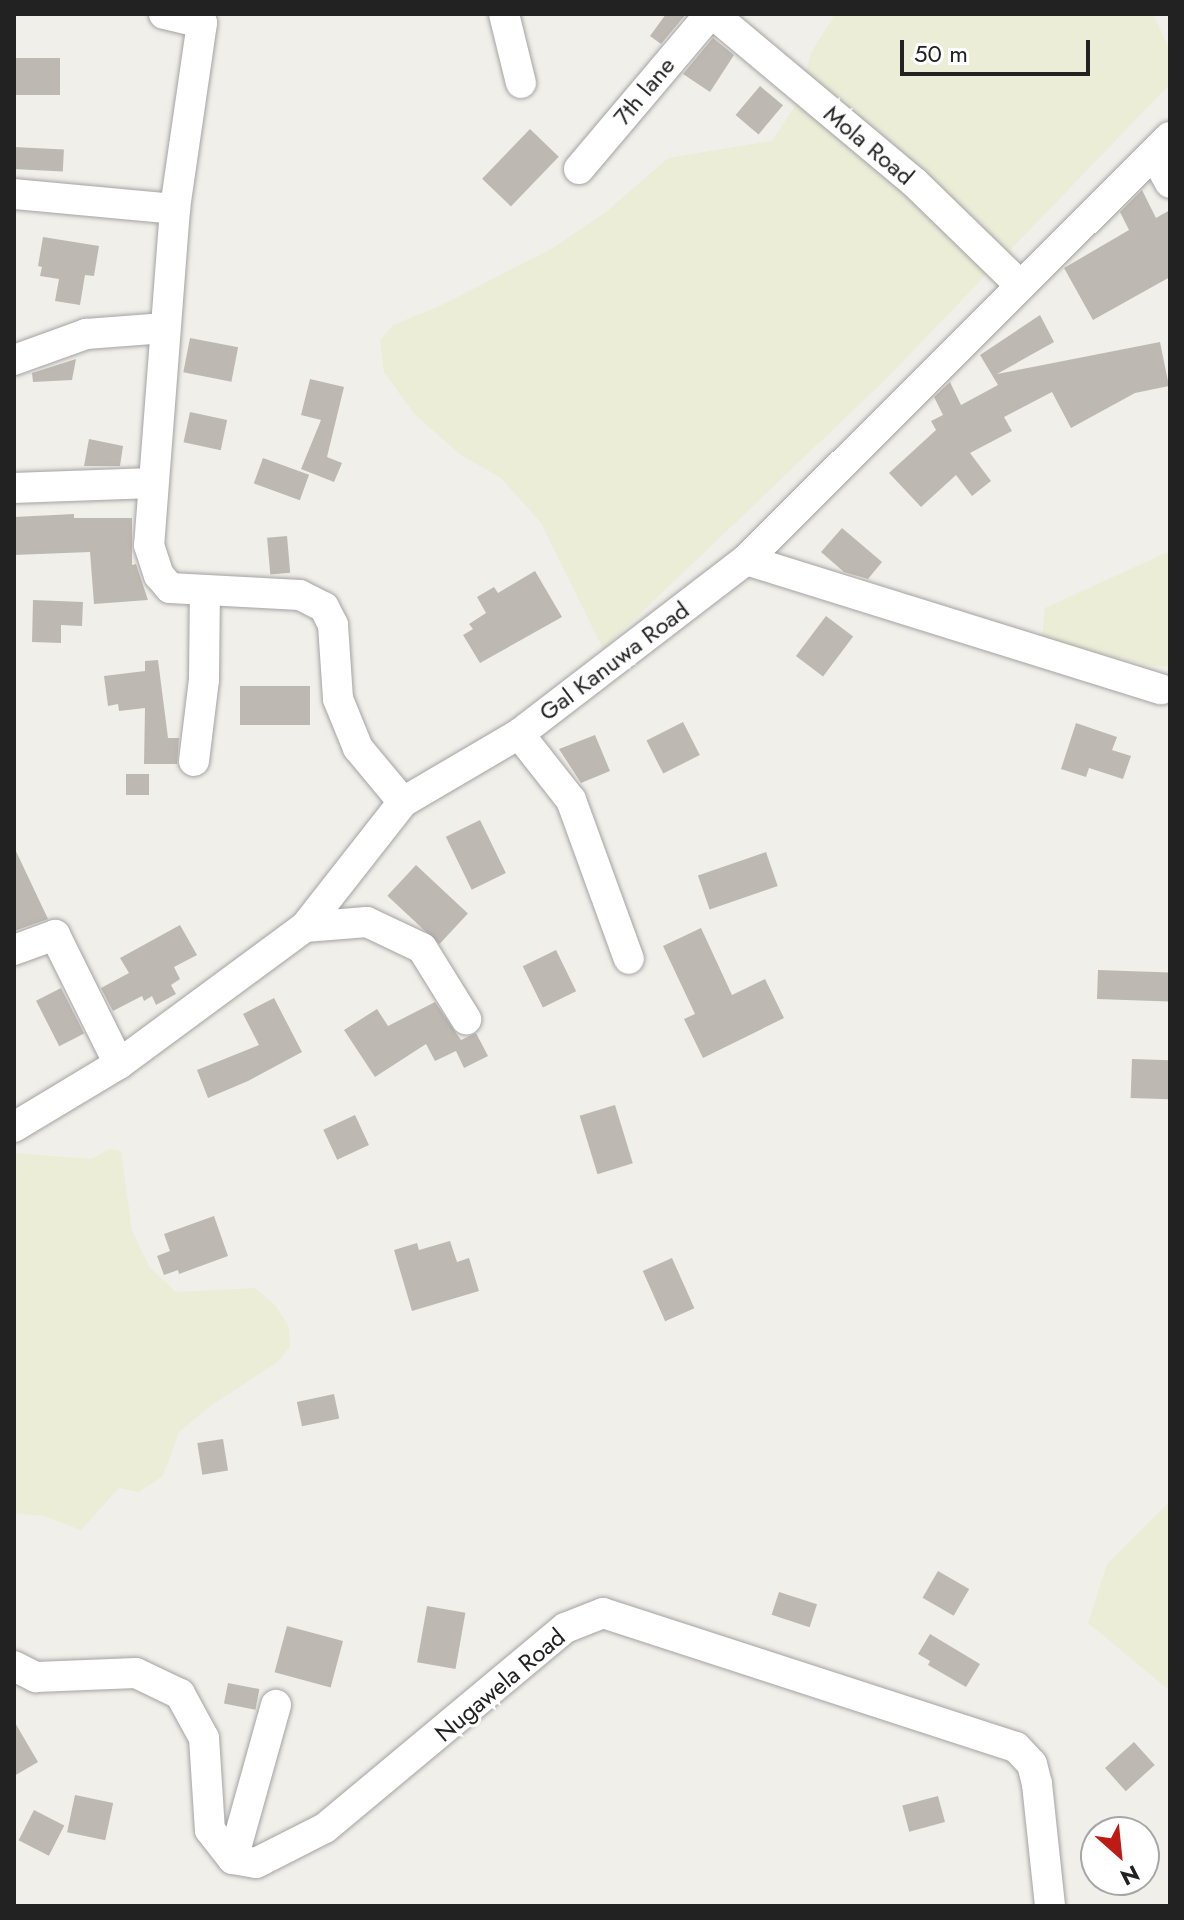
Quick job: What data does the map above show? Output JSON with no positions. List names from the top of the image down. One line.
{"streets":{"street":["7th lane","Mola Road","Gal Kanuwa Road","Nugawela Road"]},"crossings":[["7th lane","Mola Road"],["Mola Road","Gal Kanuwa Road"]],"scale_bar":"50 m","north":"bottom right"}
